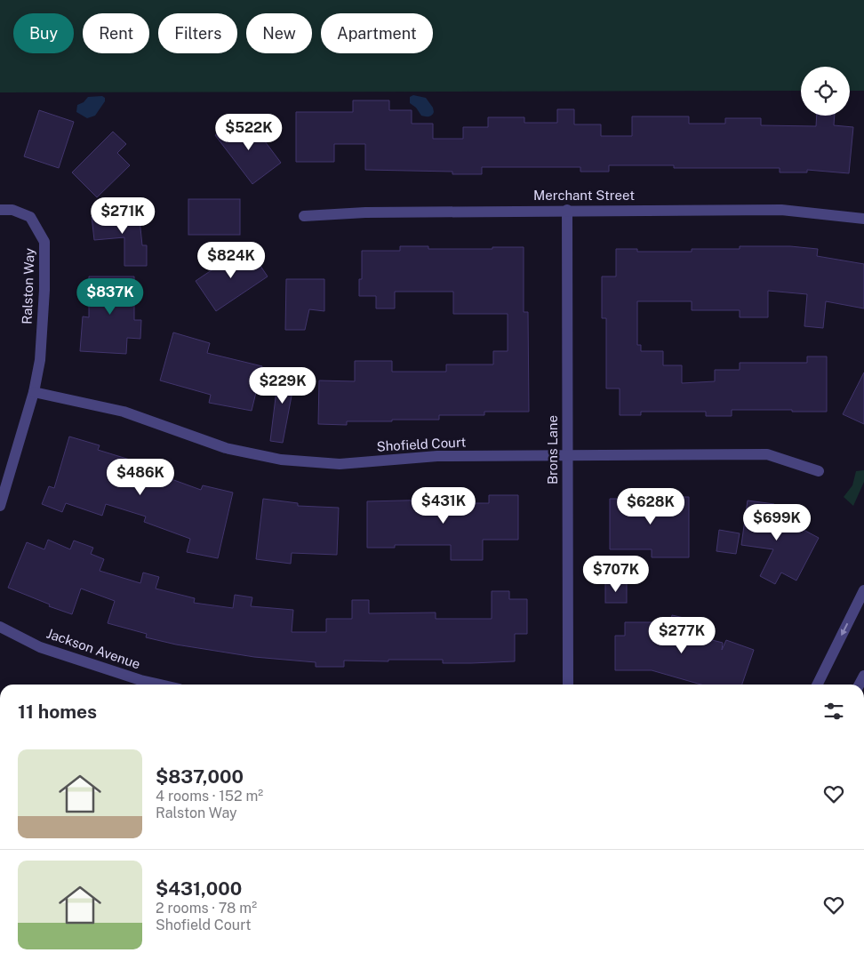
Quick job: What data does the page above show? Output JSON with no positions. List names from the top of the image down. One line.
{"streets":{"street":["Merchant Street","Ralston Way","Shofield Court","Brons Lane","Jackson Avenue"]},"crossings":[["Merchant Street","Brons Lane"],["Ralston Way","Shofield Court"],["Shofield Court","Brons Lane"]],"page":{"chip":["Buy","Rent","Filters","New","Apartment"],"price":["$522K","$271K","$824K","$837K","$229K","$486K","$431K","$628K","$699K","$707K","$277K"],"heading":"11 homes","list":[{"name":"$837,000","note":"4 rooms · 152 m² · Ralston Way"},{"name":"$431,000","note":"2 rooms · 78 m² · Shofield Court"}]}}
